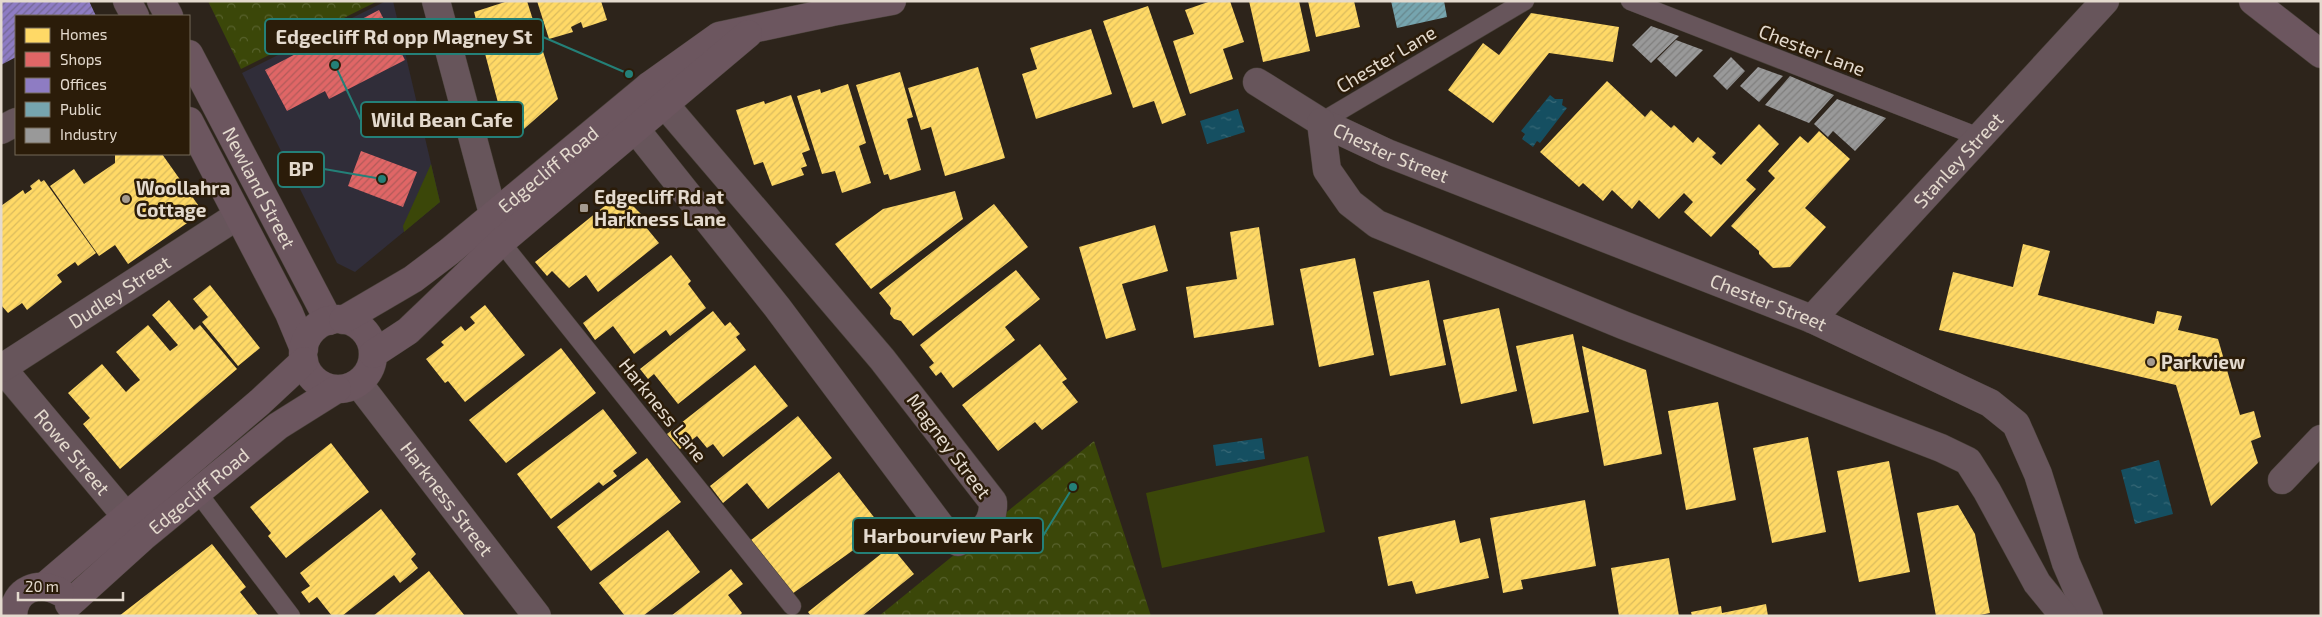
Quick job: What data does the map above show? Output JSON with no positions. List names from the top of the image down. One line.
{"streets":{"street":["Chester Street","Stanley Street","Edgecliff Road","Newland Street","Dudley Street","Magney Street","Rowe Street","Harkness Street"],"lane":["Chester Lane","Harkness Lane"]},"crossings":[["Chester Lane","Chester Street"],["Chester Lane","Stanley Street"],["Chester Street","Stanley Street"],["Edgecliff Road","Newland Street"],["Edgecliff Road","Harkness Lane"],["Edgecliff Road","Magney Street"],["Edgecliff Road","Rowe Street"],["Edgecliff Road","Harkness Street"],["Newland Street","Dudley Street"],["Newland Street","Harkness Street"],["Dudley Street","Rowe Street"]],"places":{"other":["Wild Bean Cafe","Edgecliff Rd opp Magney St","BP","Woollahra Cottage","Parkview","Harbourview Park"],"transit":["Edgecliff Rd at Harkness Lane"]},"legend":["Homes","Shops","Offices","Public","Industry"],"scale_bar":"20 m"}
